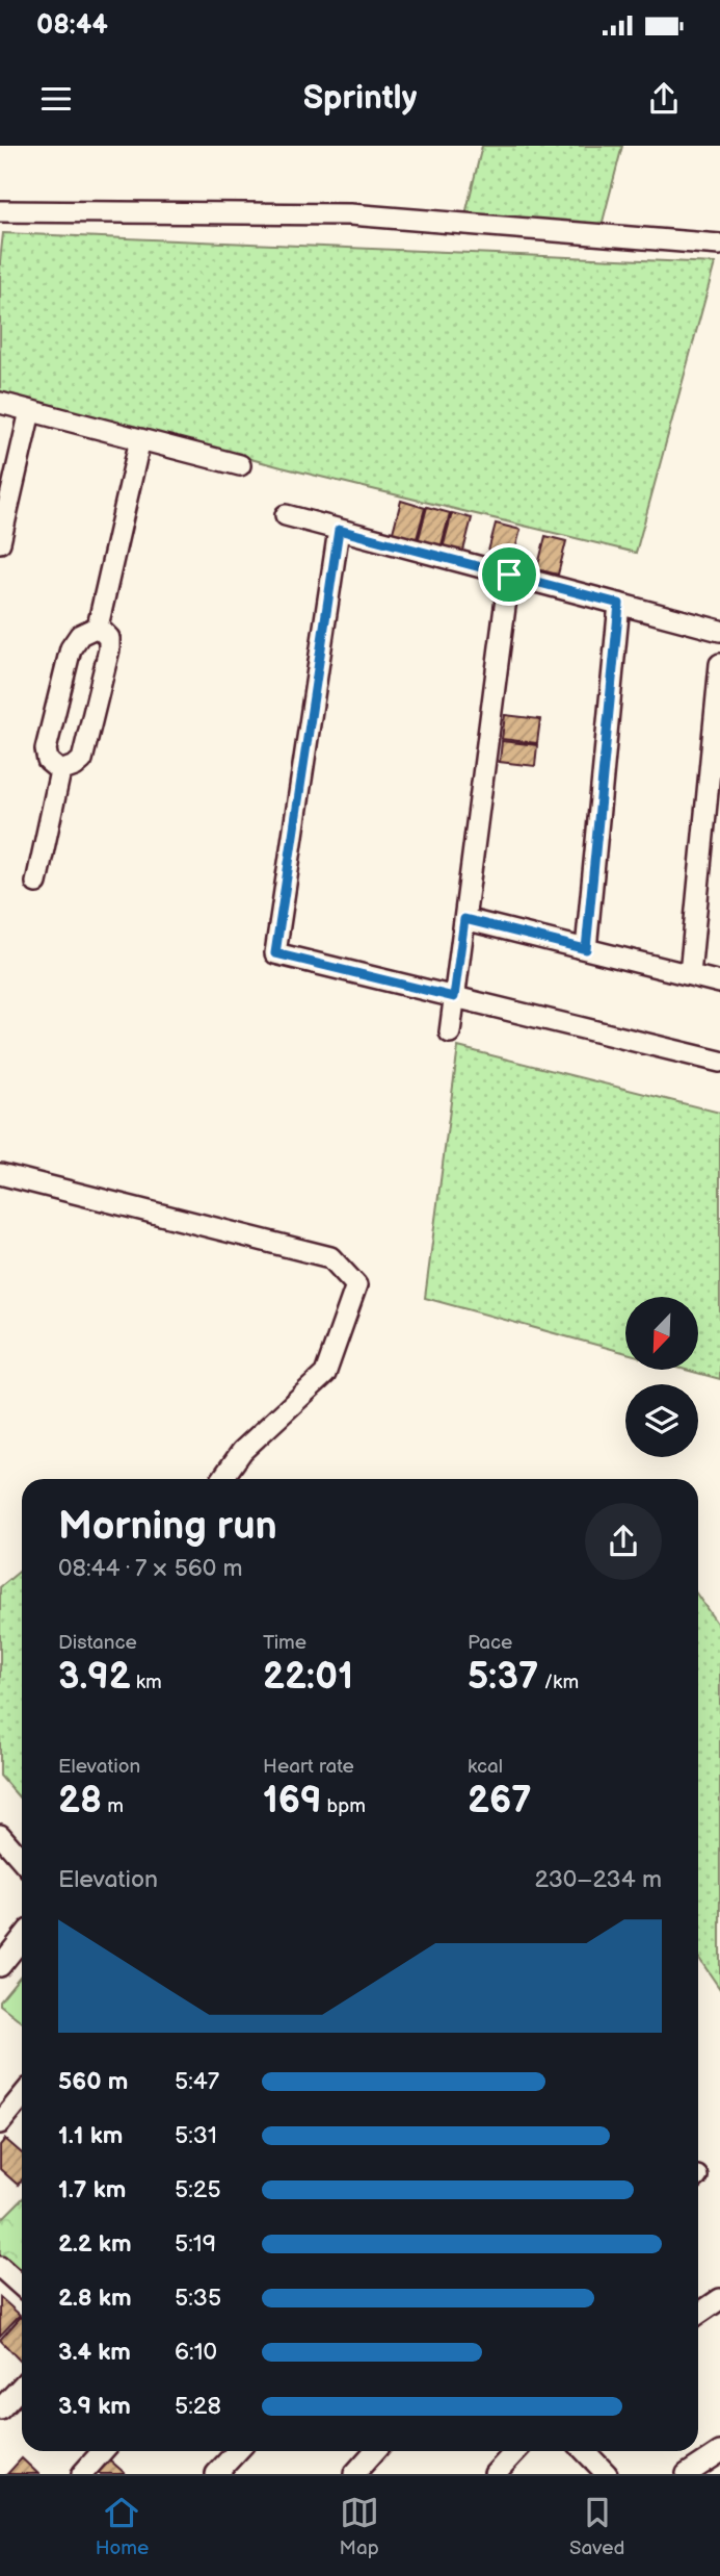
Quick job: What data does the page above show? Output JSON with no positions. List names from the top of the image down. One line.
{"north":"bottom left","page":{"status":"08:44","header":"Sprintly","heading":["Morning run","08:44 · 7 × 560 m"],"stats":[["Distance","3.92 km"],["Time","22:01"],["Pace","5:37 /km"],["Elevation","28 m"],["Heart rate","169 bpm"],["kcal","267"]],"chart":["Elevation","230–234 m"],"list":[{"name":"560 m","note":"5:47"},{"name":"1.1 km","note":"5:31"},{"name":"1.7 km","note":"5:25"},{"name":"2.2 km","note":"5:19"},{"name":"2.8 km","note":"5:35"},{"name":"3.4 km","note":"6:10"},{"name":"3.9 km","note":"5:28"}],"tabs":["Home","Map","Saved"]}}
